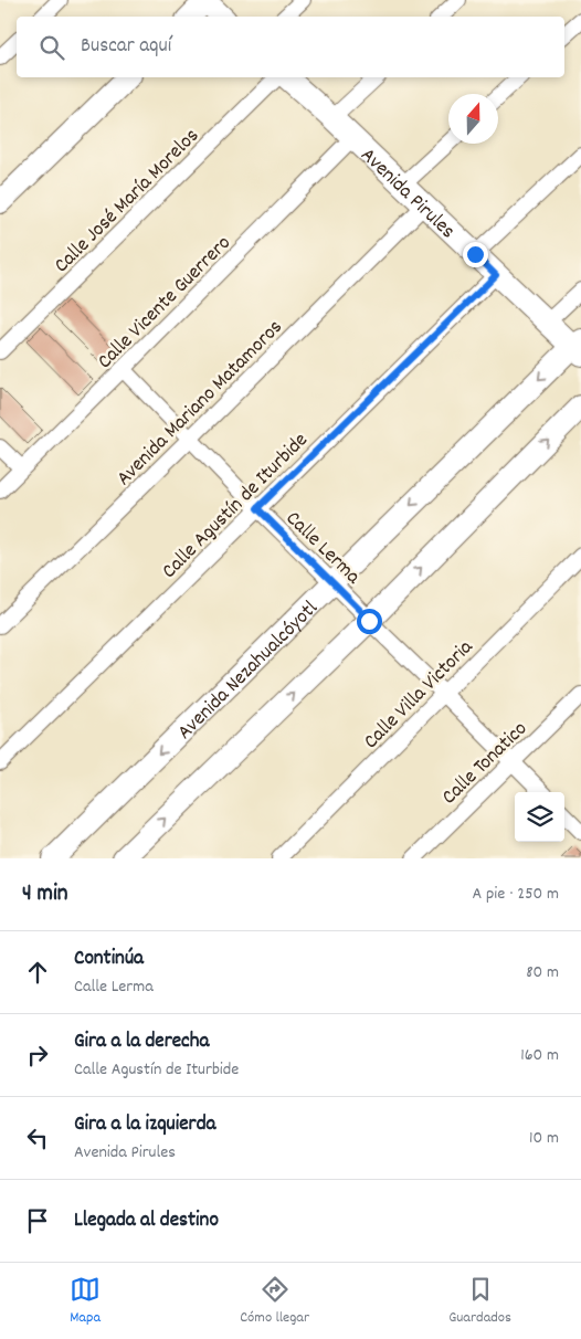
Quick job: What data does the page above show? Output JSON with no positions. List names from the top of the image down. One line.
{"streets":{"main road":["Avenida Pirules","Avenida Nezahualcóyotl"],"street":["Calle José María Morelos","Calle Vicente Guerrero","Avenida Mariano Matamoros","Calle Agustín de Iturbide","Calle Lerma","Calle Villa Victoria","Calle Tonatico"]},"crossings":[["Avenida Pirules","Calle Vicente Guerrero"],["Avenida Pirules","Avenida Mariano Matamoros"],["Avenida Pirules","Calle Agustín de Iturbide"],["Avenida Pirules","Avenida Nezahualcóyotl"],["Calle Vicente Guerrero","Calle Lerma"],["Avenida Mariano Matamoros","Calle Lerma"],["Calle Agustín de Iturbide","Calle Lerma"],["Calle Lerma","Avenida Nezahualcóyotl"],["Calle Lerma","Calle Villa Victoria"],["Calle Lerma","Calle Tonatico"]],"north":"top","page":{"search":"Buscar aquí","heading":["4 min","A pie · 250 m"],"list":[["Continúa","Calle Lerma","80 m"],["Gira a la derecha","Calle Agustín de Iturbide","160 m"],["Gira a la izquierda","Avenida Pirules","10 m"],"Llegada al destino"],"nav":["Mapa","Cómo llegar","Guardados"]}}
